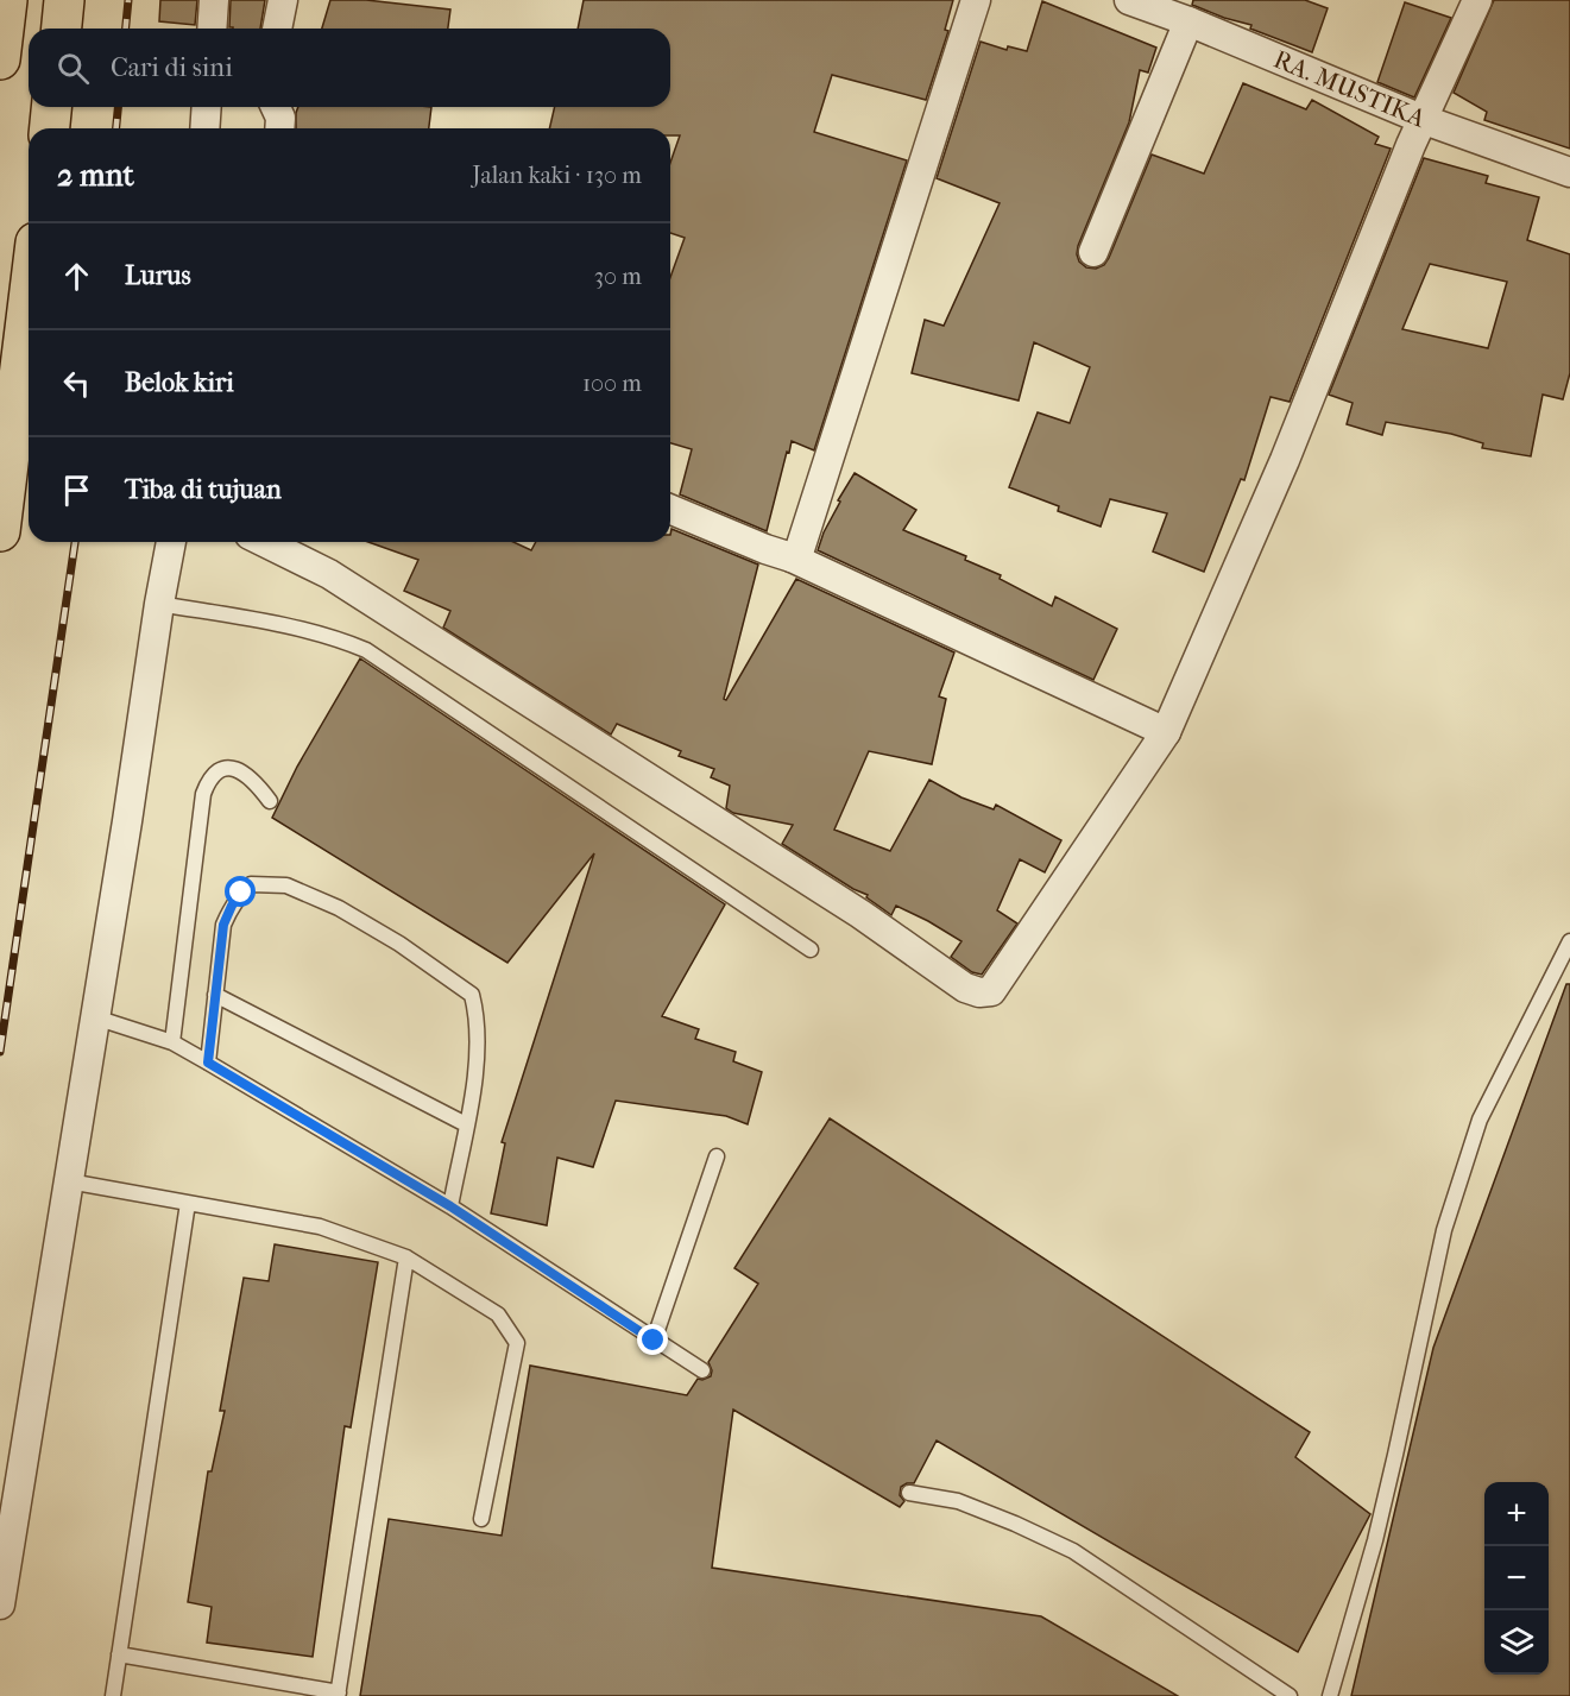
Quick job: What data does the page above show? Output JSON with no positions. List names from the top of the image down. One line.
{"streets":{"street":["RA. MUSTIKA"]},"page":{"search":"Cari di sini","heading":["2 mnt","Jalan kaki · 130 m"],"list":[["Lurus","30 m"],["Belok kiri","100 m"],"Tiba di tujuan"],"map_buttons":["+","−"]}}
